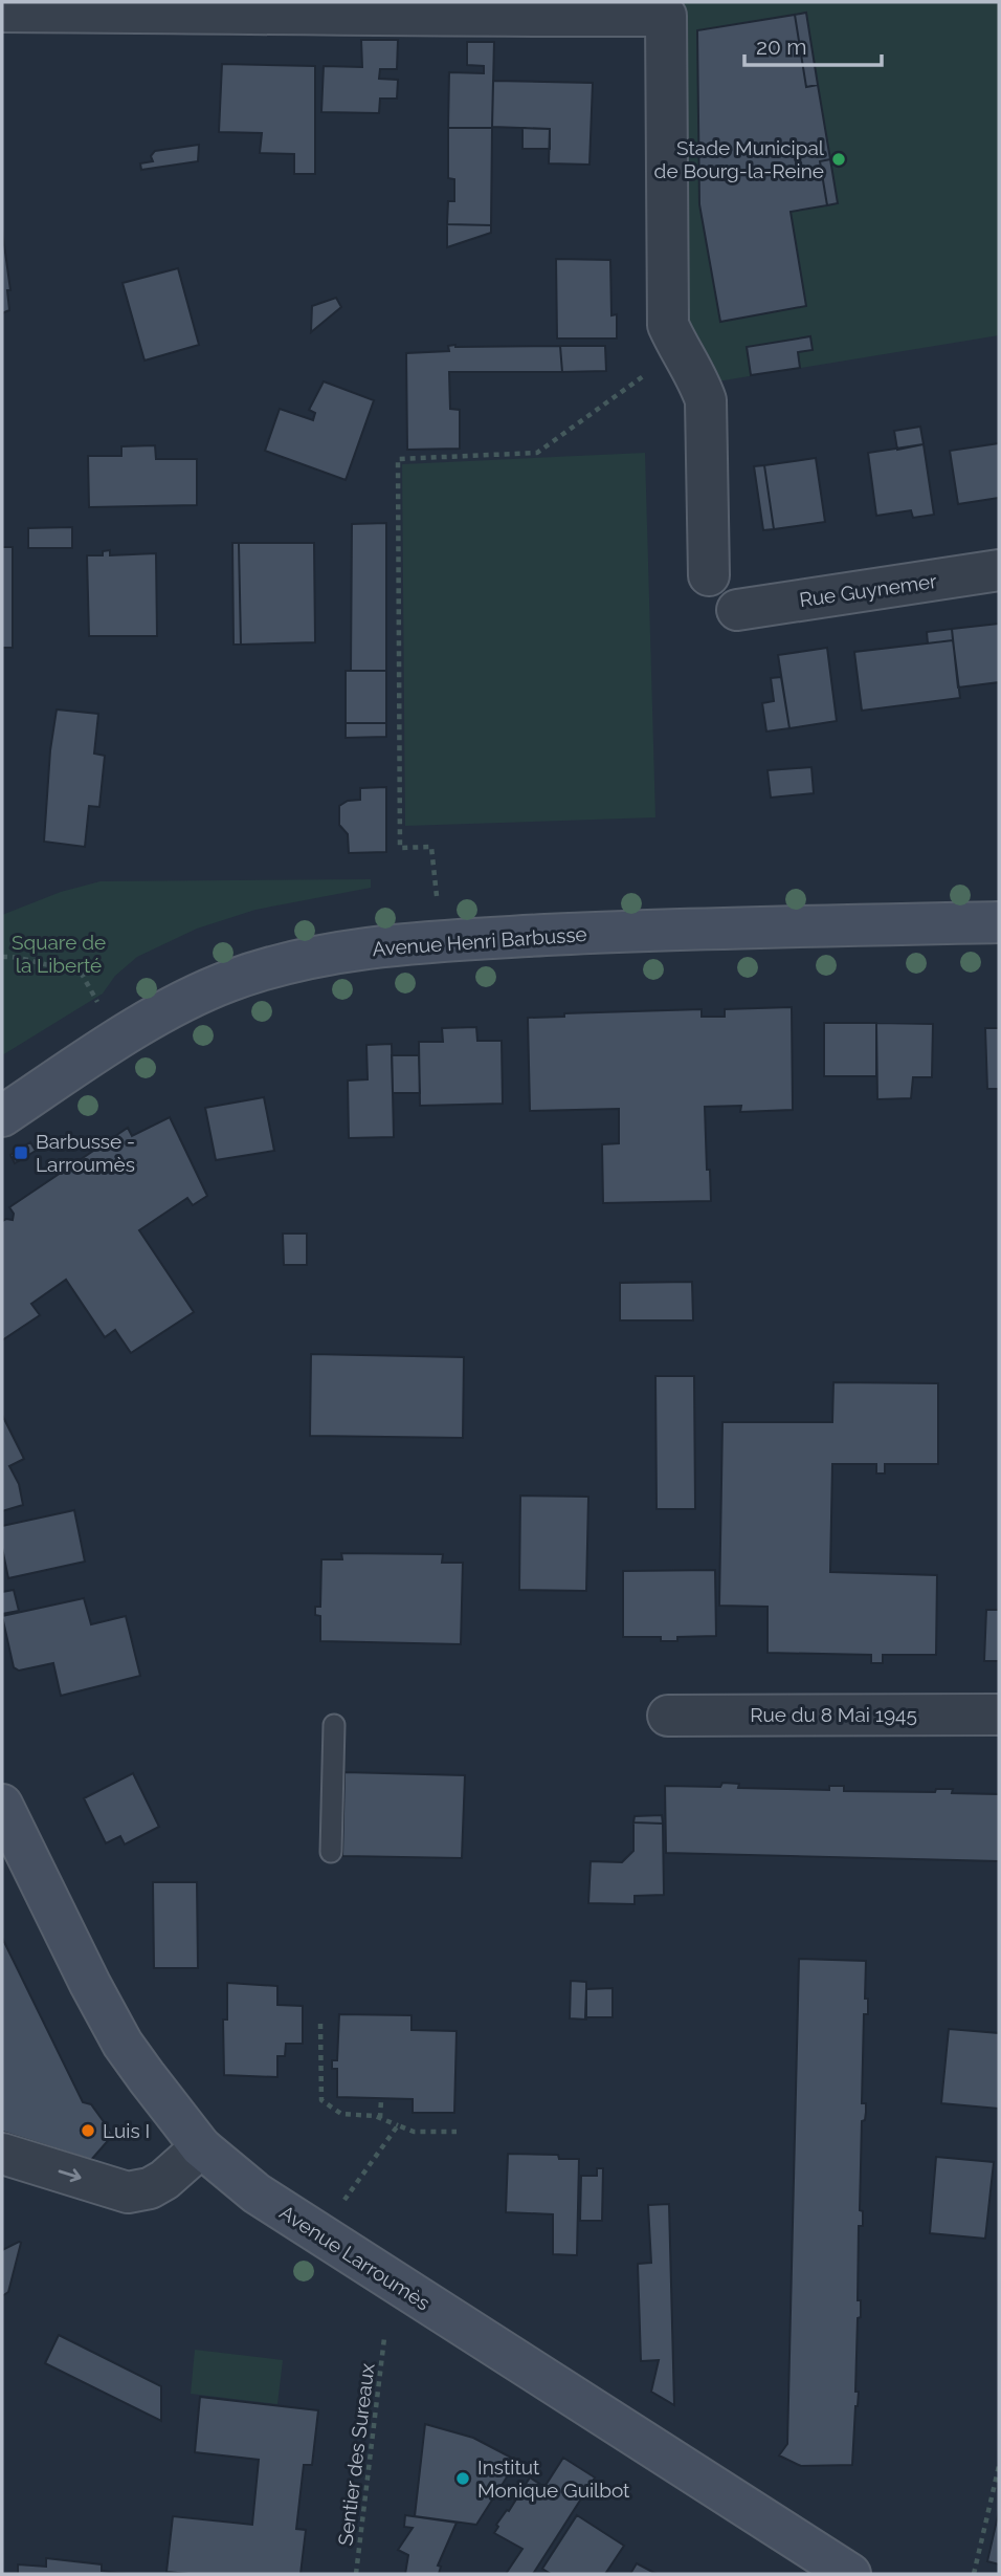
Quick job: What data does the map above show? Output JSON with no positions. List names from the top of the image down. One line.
{"streets":{"main road":["Avenue Henri Barbusse","Avenue Larroumès"],"street":["Rue Guynemer","Rue du 8 Mai 1945"],"path":["Sentier des Sureaux"]},"parks":["Square de la Liberté"],"places":{"other":["Stade Municipal de Bourg-la-Reine","Luis I","Institut Monique Guilbot"],"transit":["Barbusse - Larroumès"]},"scale_bar":"20 m"}
